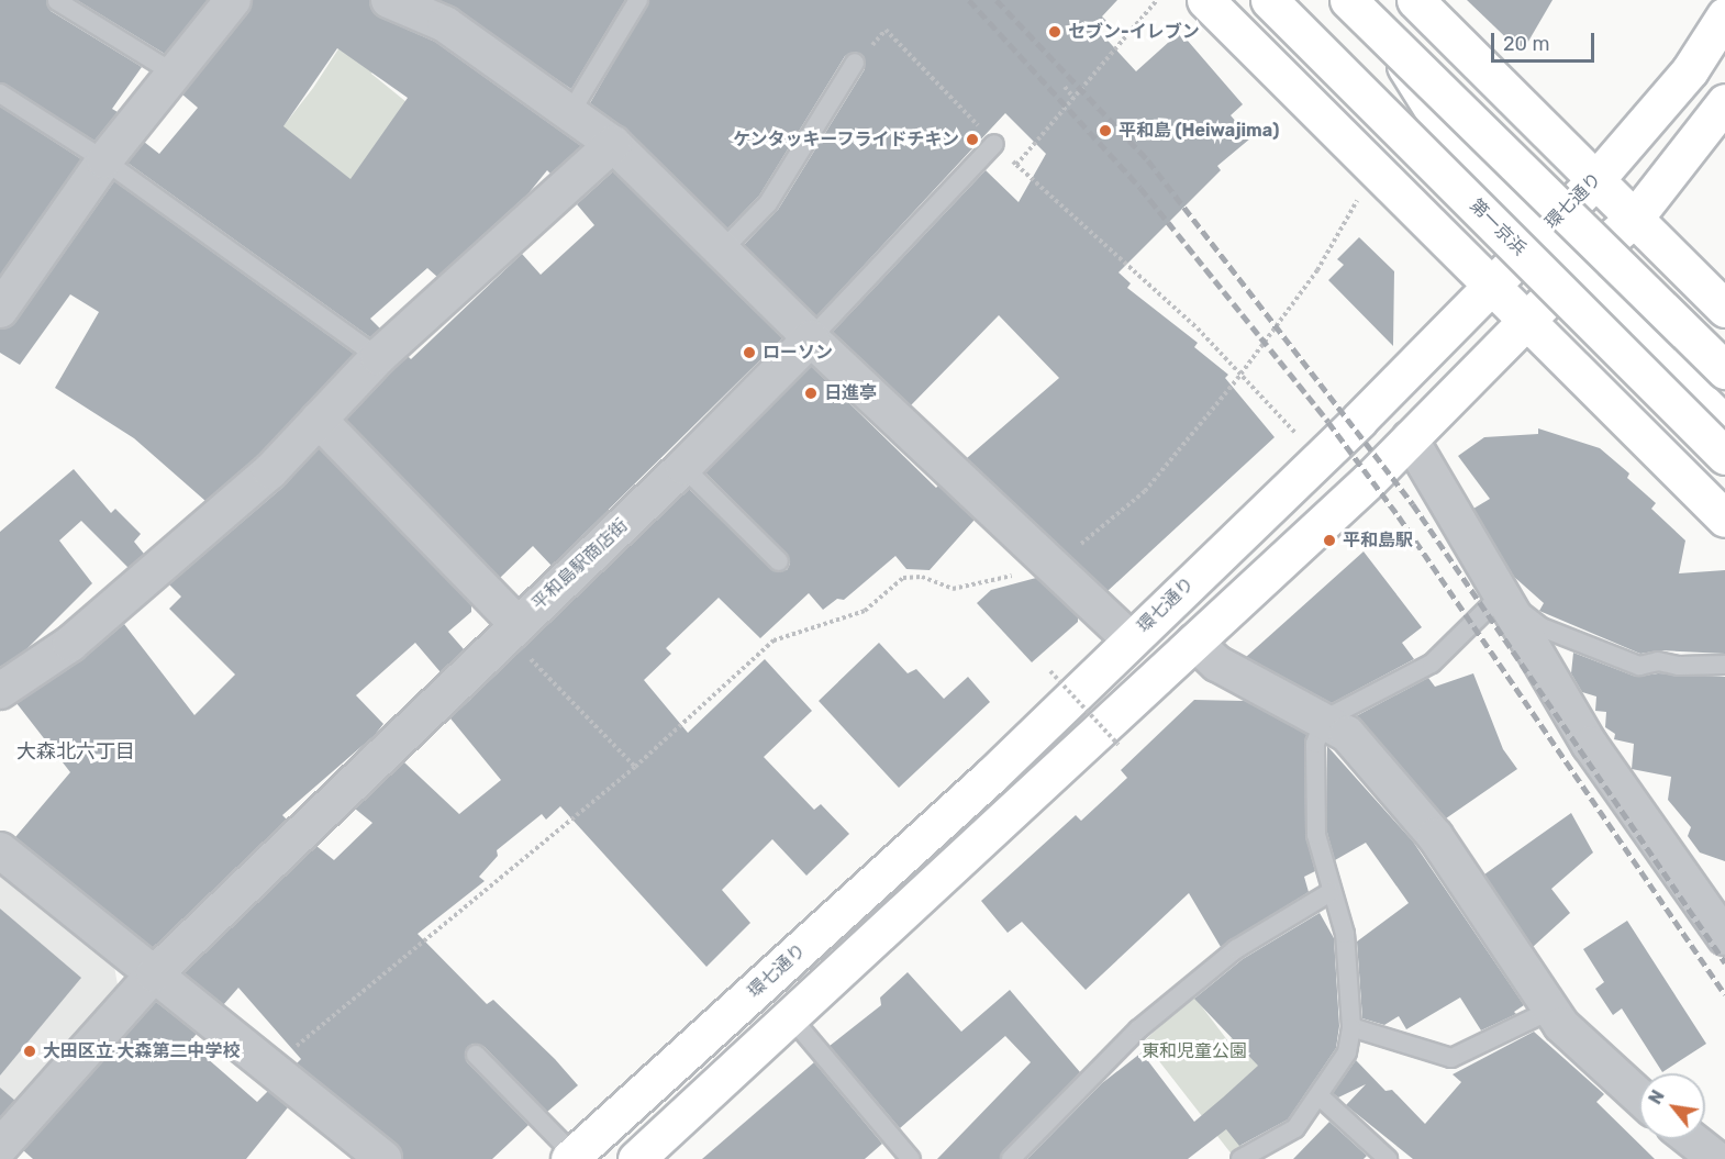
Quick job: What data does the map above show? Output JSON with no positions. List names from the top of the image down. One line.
{"streets":{"main road":["環七通り","第一京浜"],"street":["平和島駅商店街"]},"districts":["大森北六丁目"],"parks":["東和児童公園"],"places":["セブン-イレブン","平和島 (Heiwajima)","ケンタッキーフライドチキン","ローソン","日進亭","平和島駅","大田区立 大森第二中学校"],"scale_bar":"20 m","north":"top left"}
